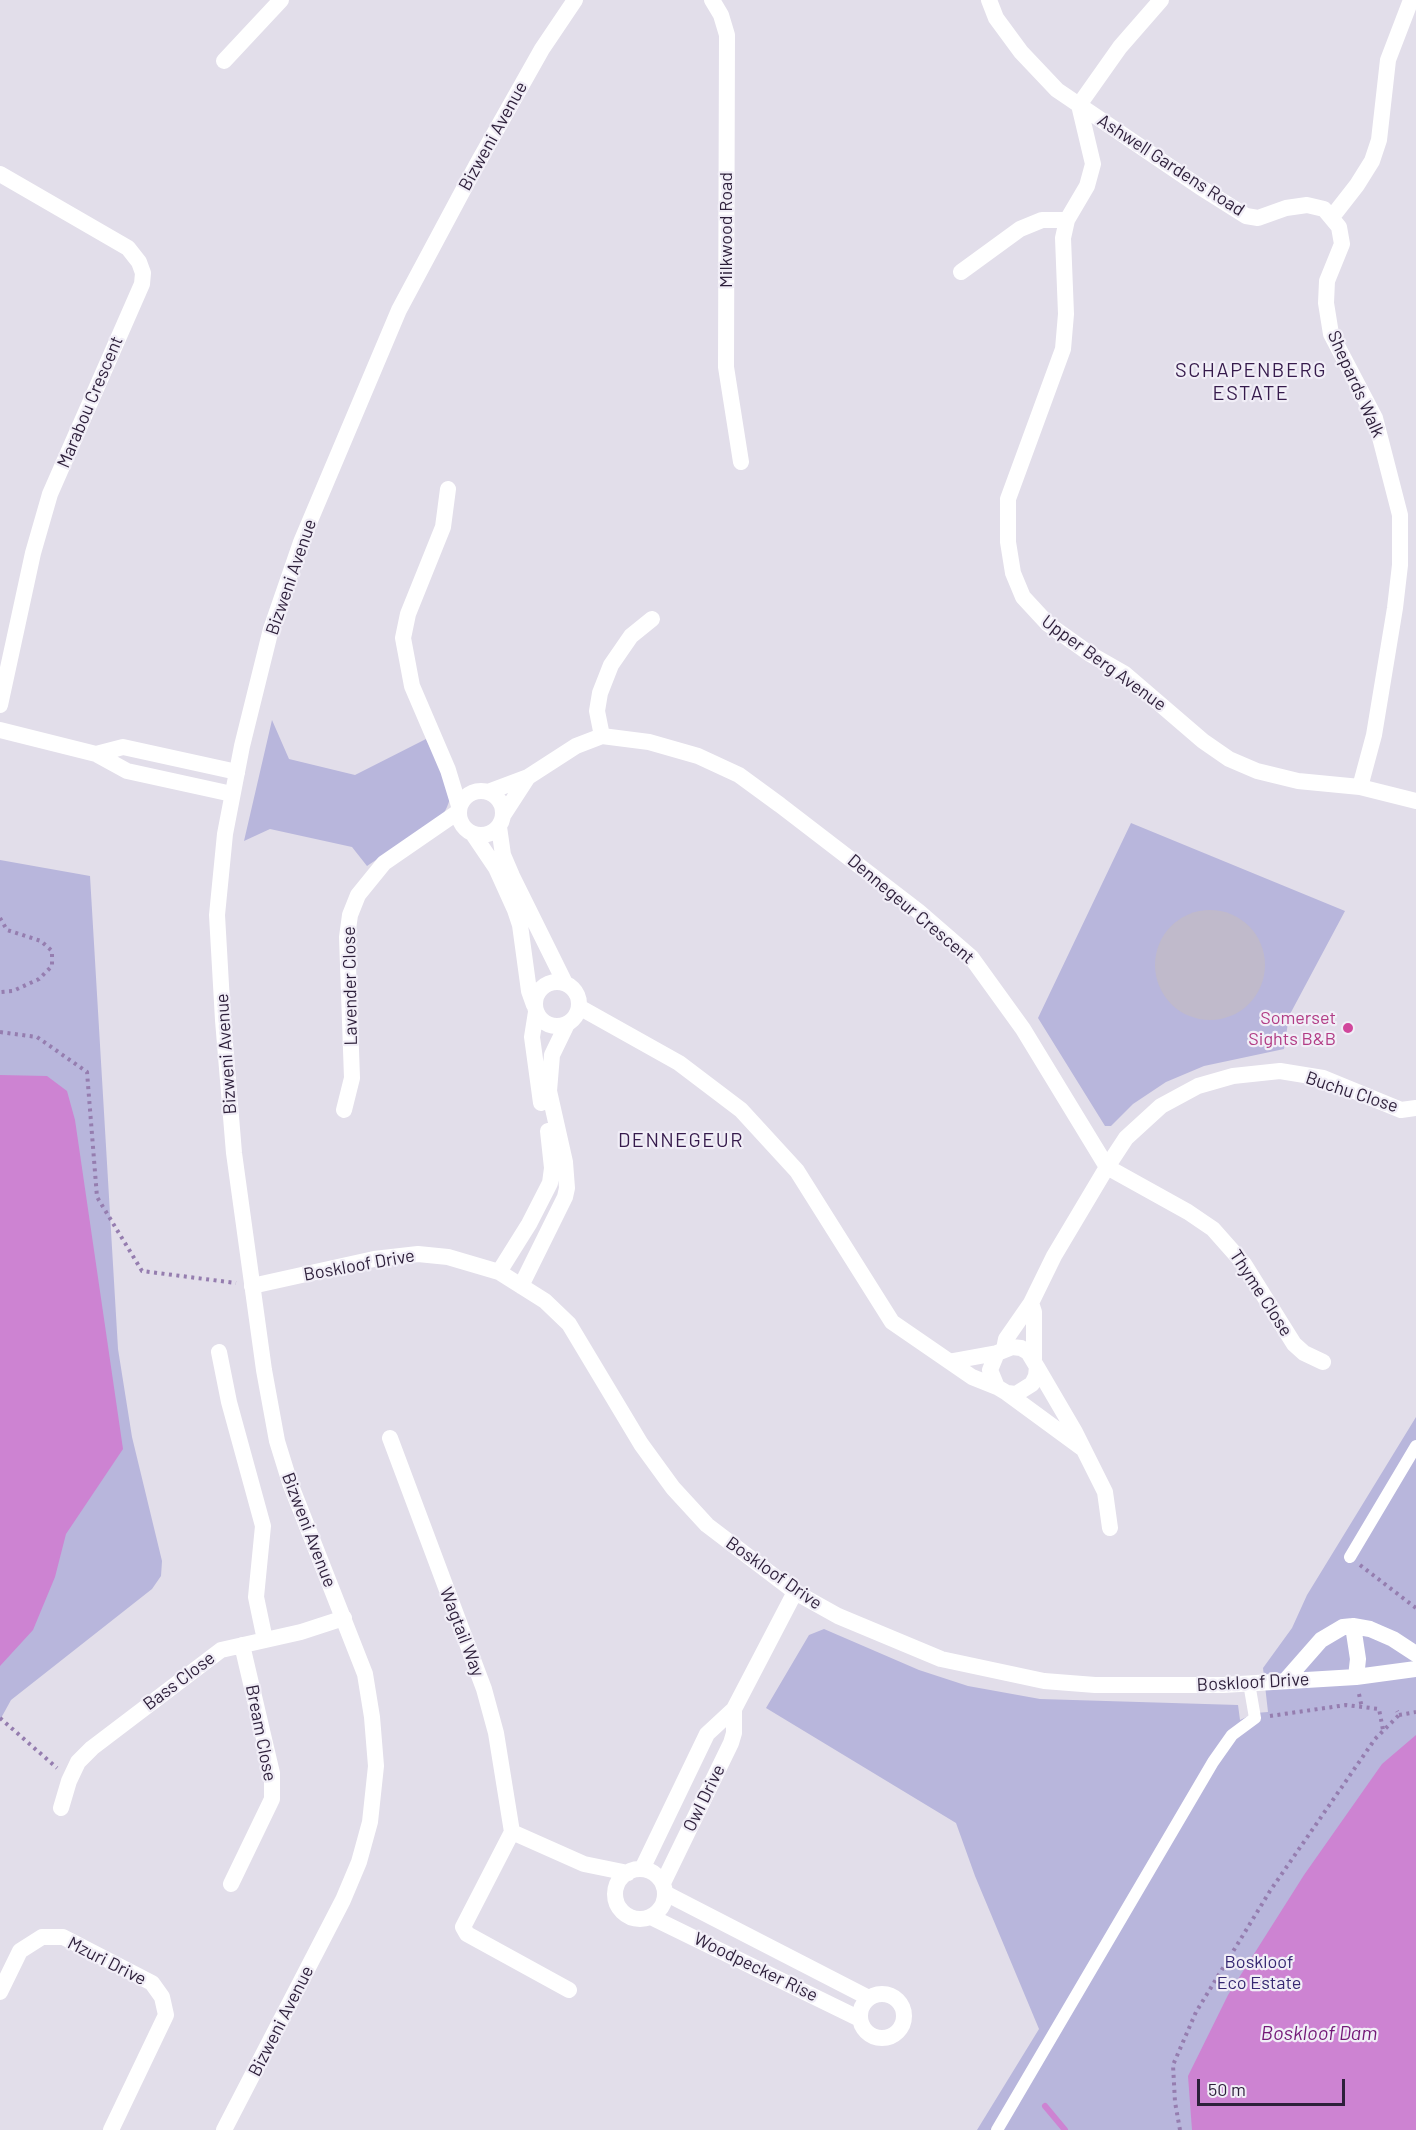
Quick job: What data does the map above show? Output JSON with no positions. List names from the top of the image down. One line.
{"streets":{"street":["Bizweni Avenue","Ashwell Gardens Road","Milkwood Road","Shepards Walk","Marabou Crescent","Upper Berg Avenue","Dennegeur Crescent","Lavender Close","Buchu Close","Boskloof Drive","Thyme Close","Wagtail Way","Bass Close","Bream Close","Owl Drive","Mzuri Drive","Woodpecker Rise"]},"crossings":[["Bizweni Avenue","Boskloof Drive"],["Bizweni Avenue","Bass Close"],["Ashwell Gardens Road","Shepards Walk"],["Ashwell Gardens Road","Upper Berg Avenue"],["Shepards Walk","Upper Berg Avenue"],["Dennegeur Crescent","Lavender Close"],["Dennegeur Crescent","Buchu Close"],["Dennegeur Crescent","Thyme Close"],["Buchu Close","Thyme Close"],["Boskloof Drive","Owl Drive"],["Bass Close","Bream Close"],["Owl Drive","Woodpecker Rise"]],"districts":["SCHAPENBERG ESTATE","DENNEGEUR"],"water":["Boskloof Dam"],"parks":["Boskloof Eco Estate"],"places":["Somerset Sights B&B"],"scale_bar":"50 m"}
